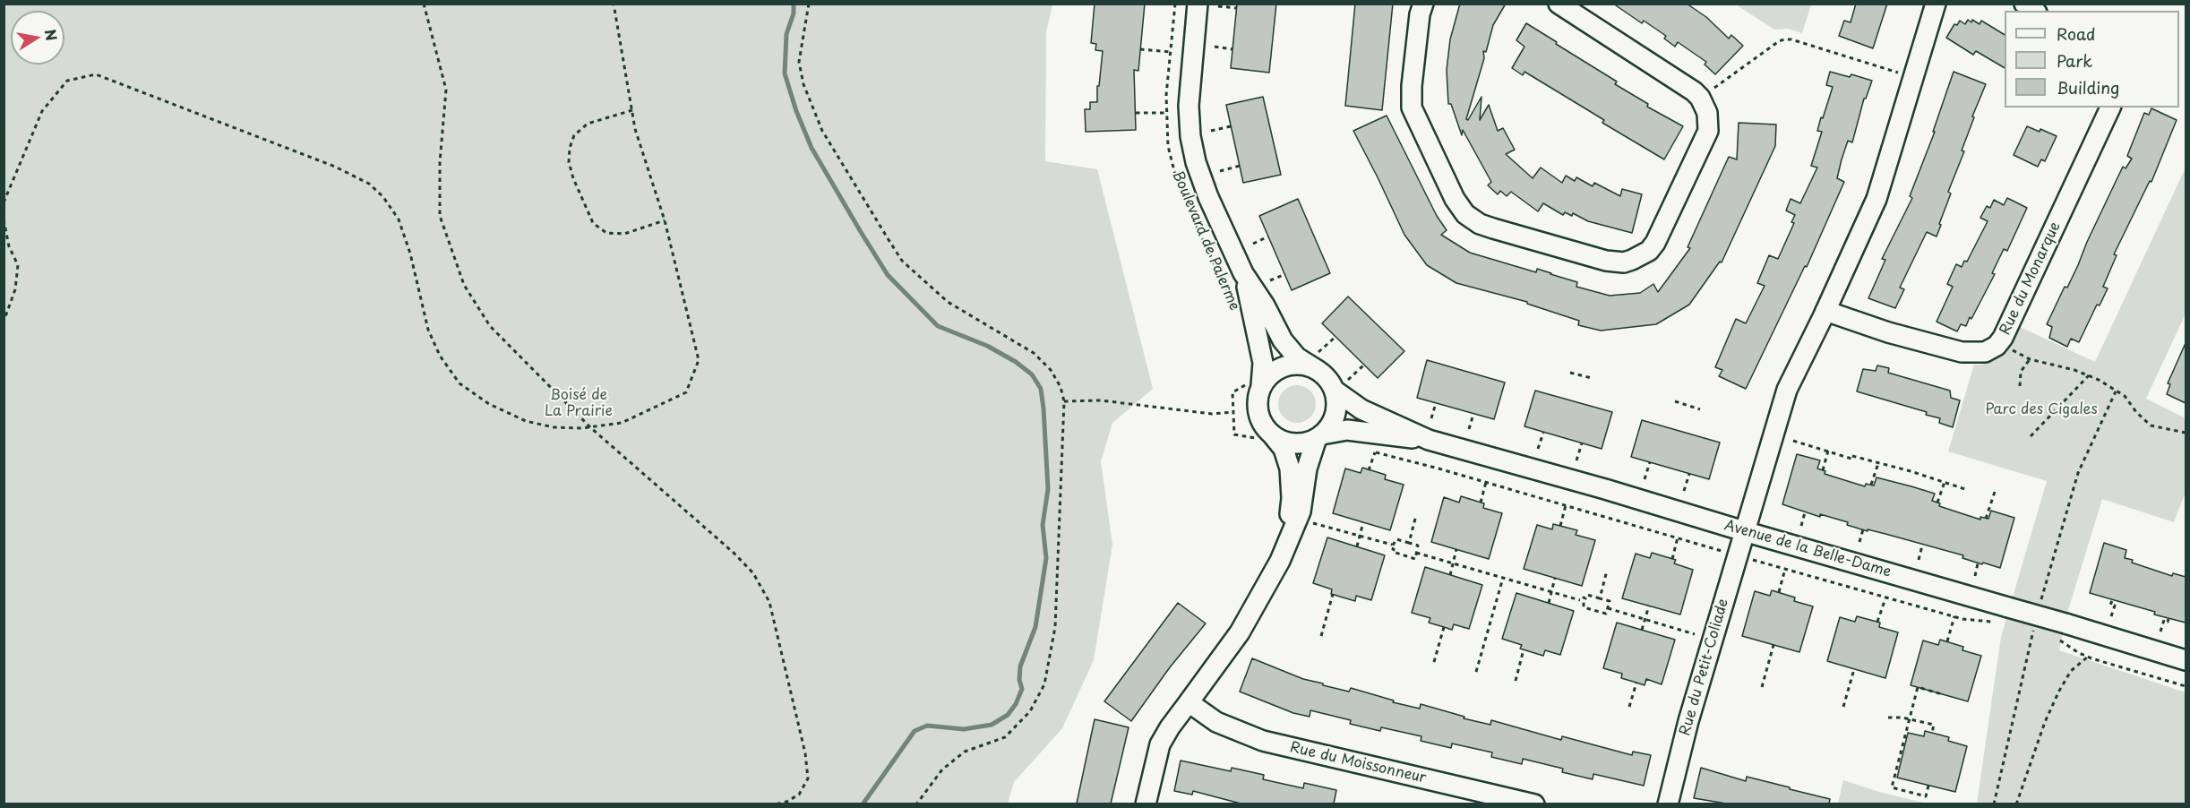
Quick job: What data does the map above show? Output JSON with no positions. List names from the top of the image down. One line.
{"streets":{"street":["Boulevard de Palerme","Rue du Monarque","Avenue de la Belle-Dame","Rue du Petit-Coliade","Rue du Moissonneur"]},"crossings":[["Boulevard de Palerme","Avenue de la Belle-Dame"],["Avenue de la Belle-Dame","Rue du Petit-Coliade"]],"parks":["Boisé de La Prairie","Parc des Cigales"],"legend":["Road","Park","Building"],"north":"right"}
